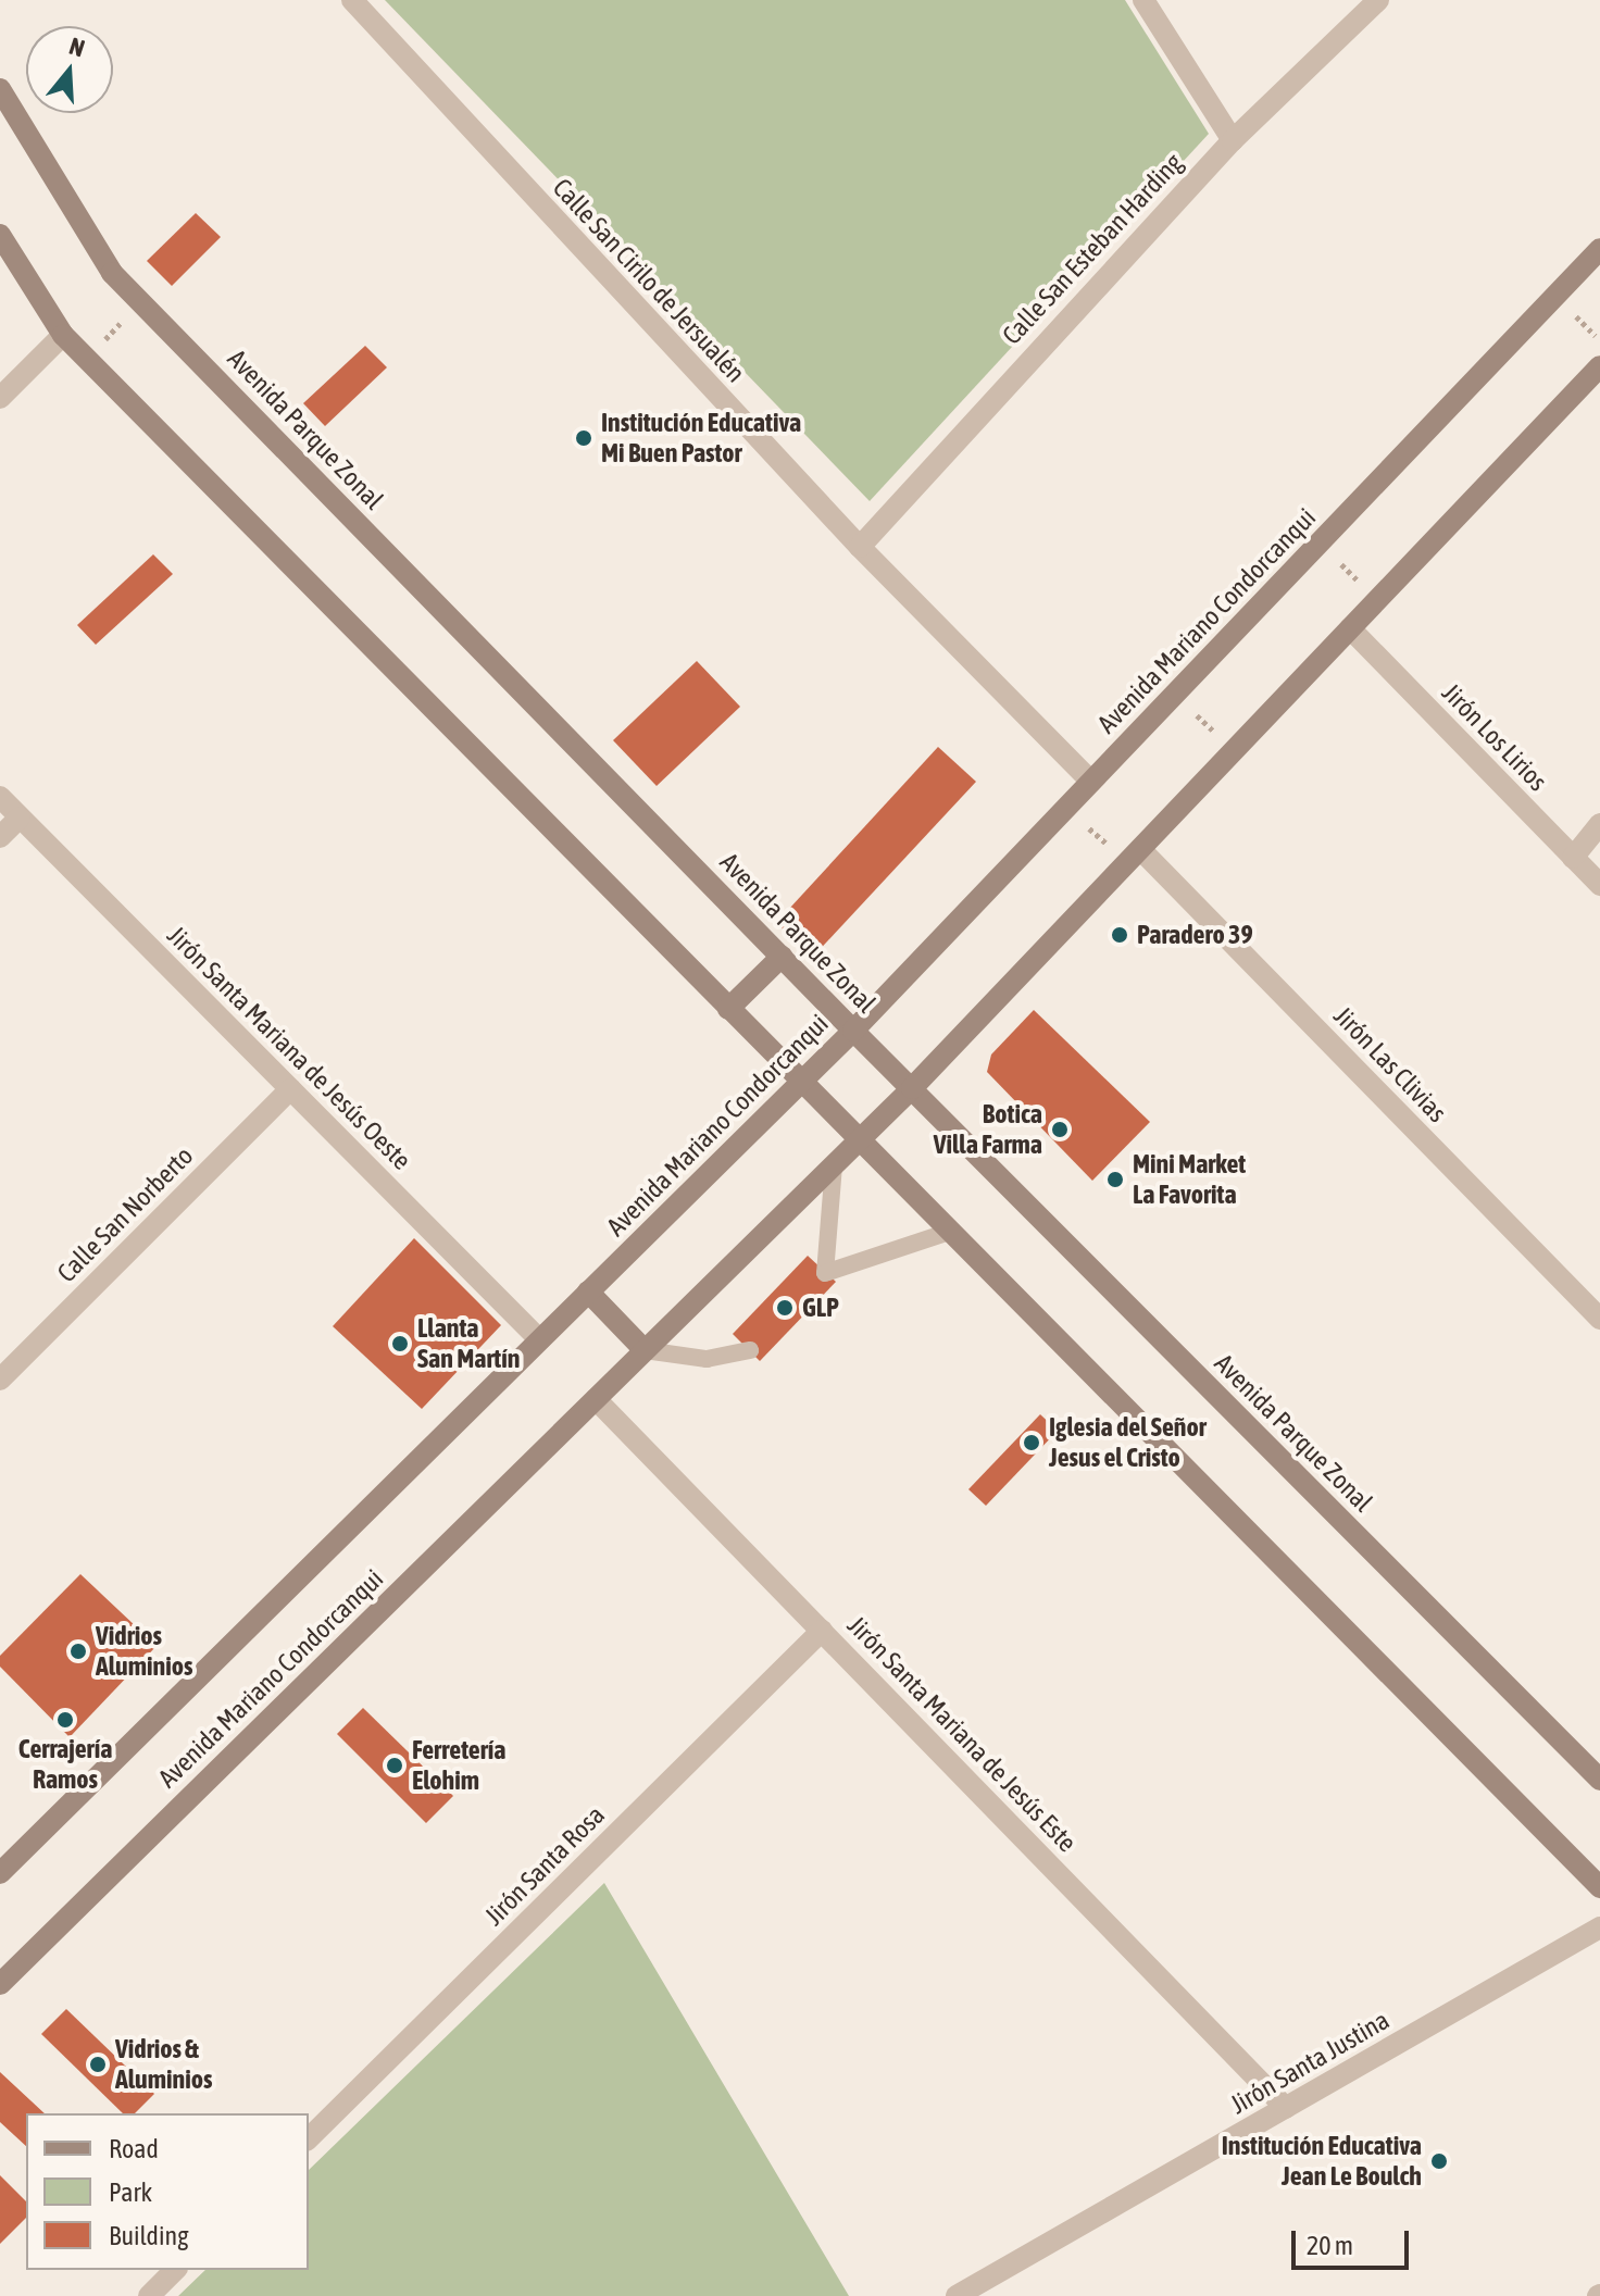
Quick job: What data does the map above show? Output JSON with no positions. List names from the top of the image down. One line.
{"streets":{"main road":["Avenida Parque Zonal","Avenida Mariano Condorcanqui"],"street":["Calle San Esteban Harding","Calle San Cirilo de Jersualén","Jirón Los Lirios","Jirón Santa Mariana de Jesús Oeste","Jirón Las Clivias","Calle San Norberto","Jirón Santa Mariana de Jesús Este","Jirón Santa Rosa","Jirón Santa Justina"]},"crossings":[["Calle San Esteban Harding","Calle San Cirilo de Jersualén"],["Calle San Cirilo de Jersualén","Avenida Mariano Condorcanqui"],["Avenida Parque Zonal","Avenida Mariano Condorcanqui"],["Avenida Mariano Condorcanqui","Jirón Los Lirios"],["Avenida Mariano Condorcanqui","Jirón Santa Mariana de Jesús Oeste"],["Avenida Mariano Condorcanqui","Jirón Las Clivias"],["Avenida Mariano Condorcanqui","Jirón Santa Mariana de Jesús Este"],["Jirón Santa Mariana de Jesús Oeste","Calle San Norberto"],["Jirón Santa Mariana de Jesús Este","Jirón Santa Rosa"],["Jirón Santa Mariana de Jesús Este","Jirón Santa Justina"]],"places":["Institución Educativa Mi Buen Pastor","Paradero 39","Botica Villa Farma","Mini Market La Favorita","GLP","Llanta San Martín","Iglesia del Señor Jesus el Cristo","Vidrios Aluminios","Cerrajería Ramos","Ferretería Elohim","Vidrios & Aluminios","Institución Educativa Jean Le Boulch"],"legend":["Road","Park","Building"],"scale_bar":"20 m","north":"top"}
